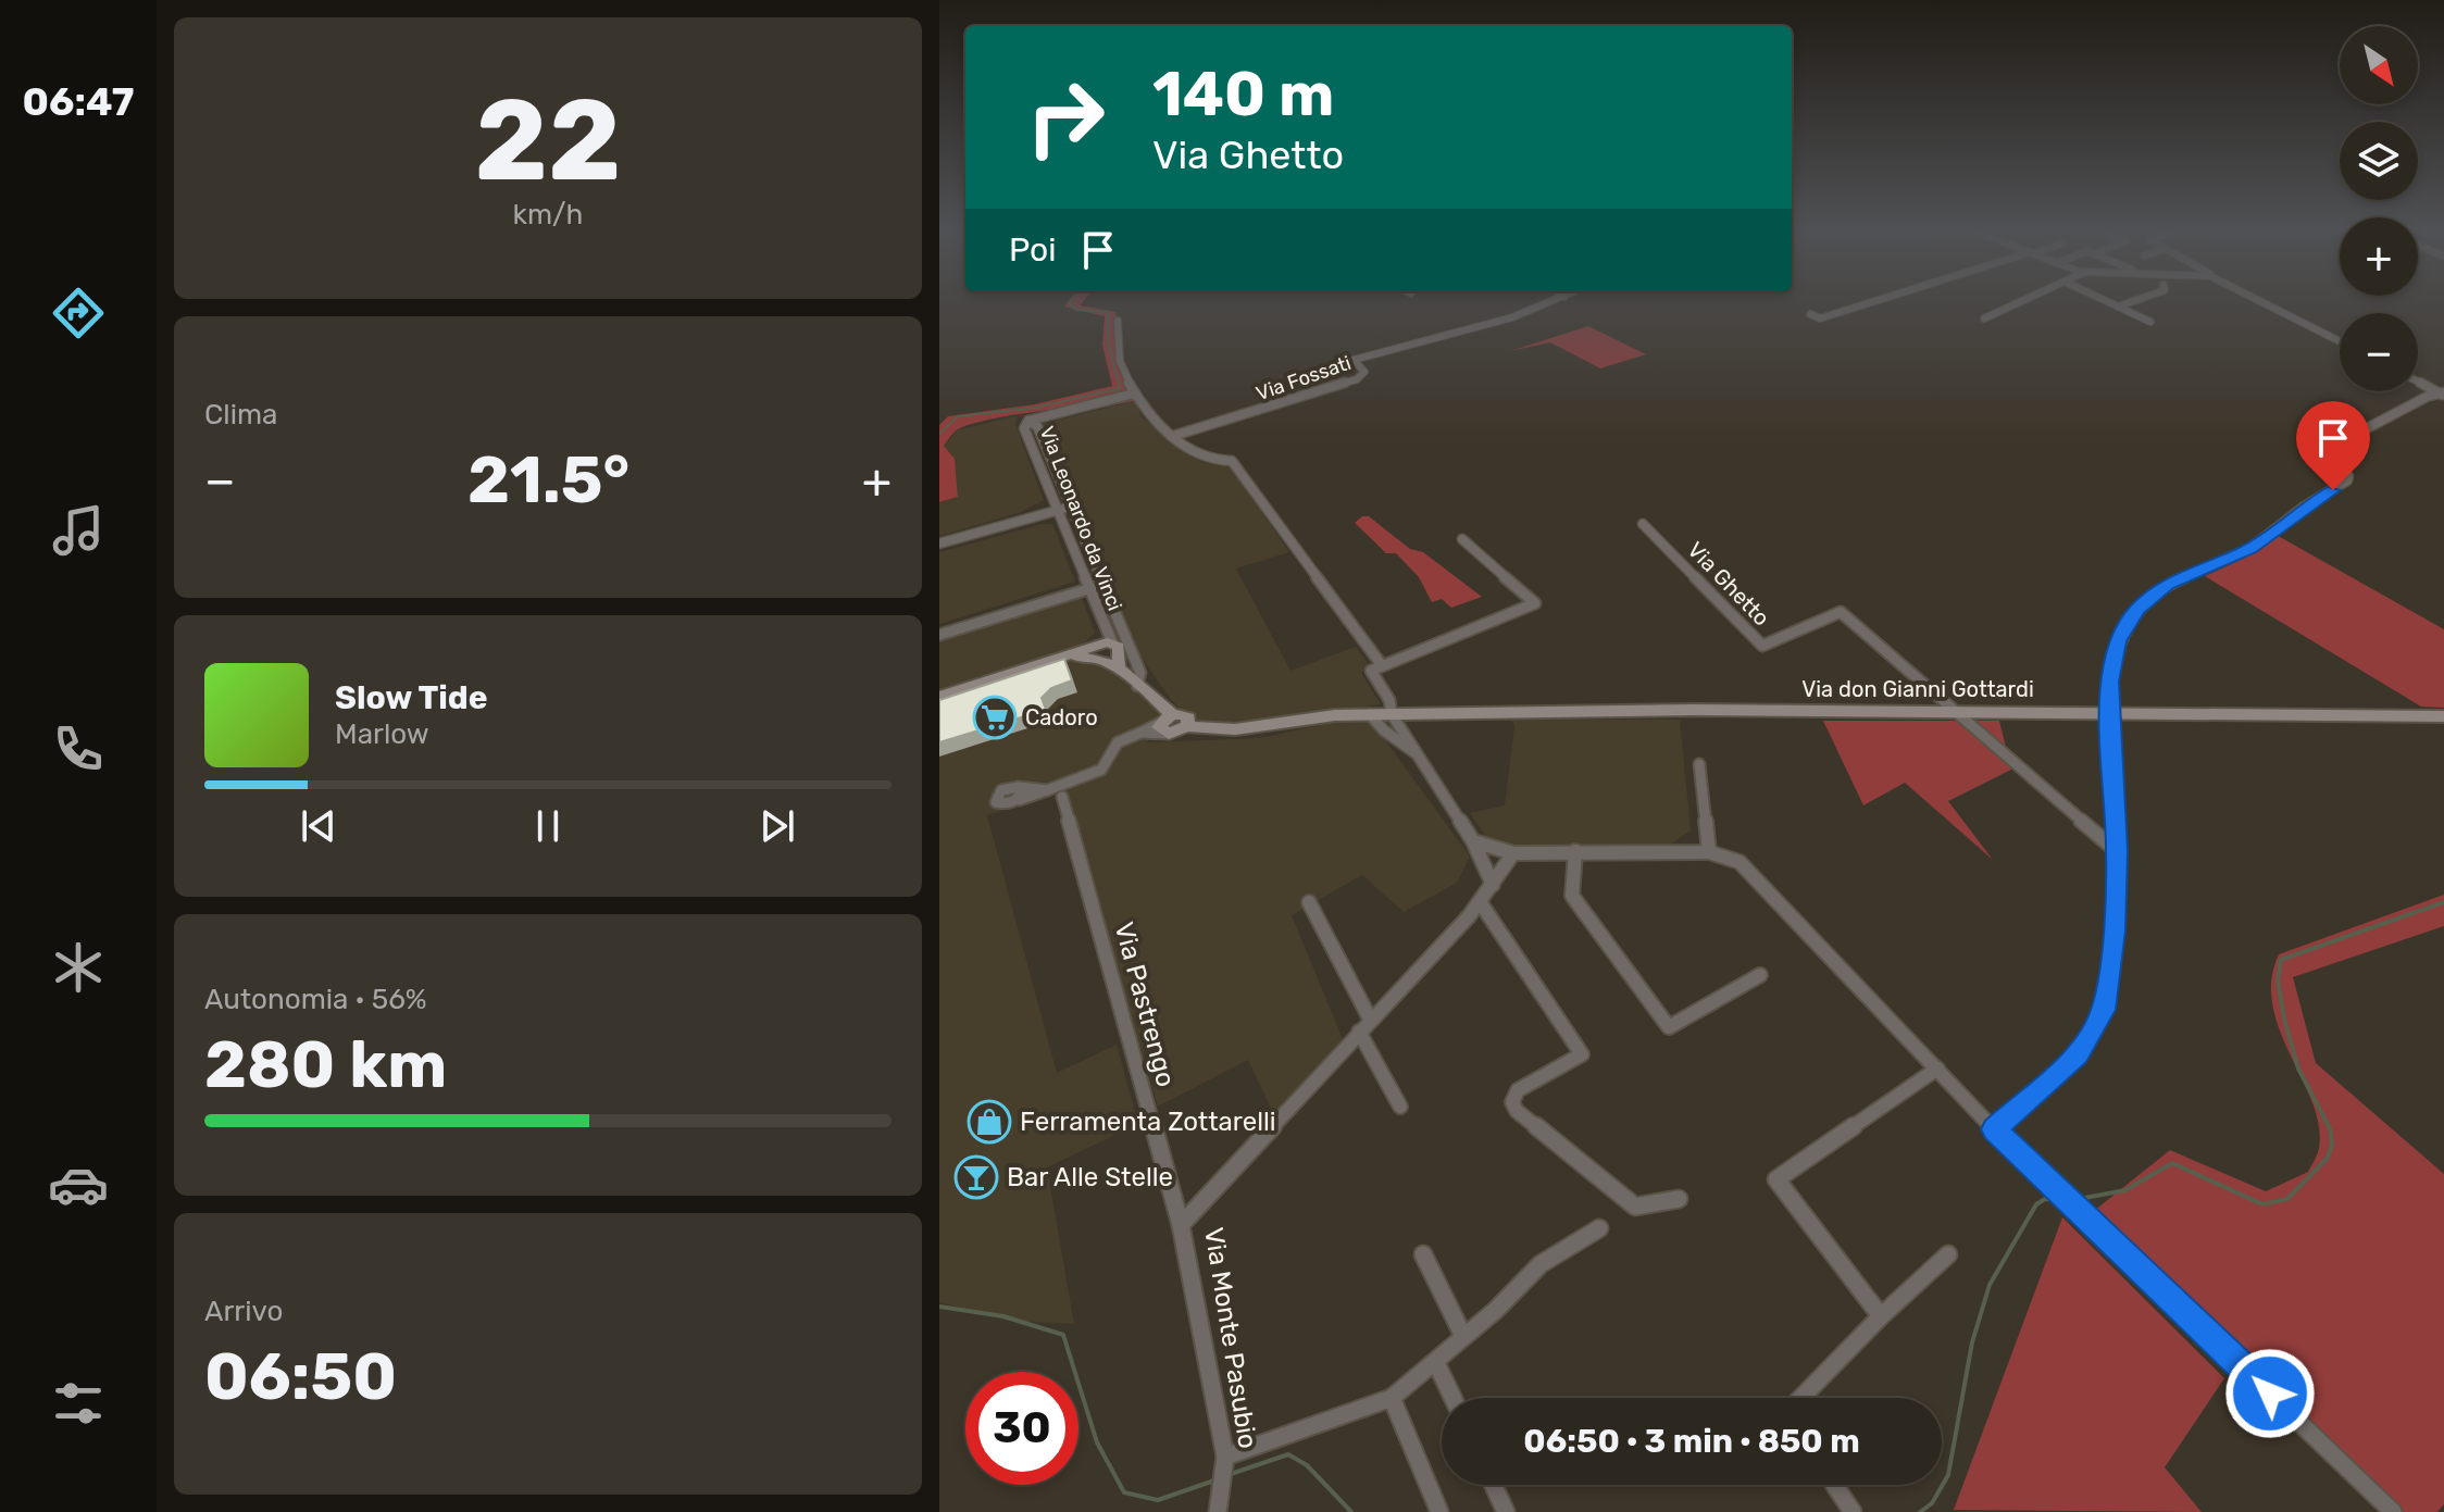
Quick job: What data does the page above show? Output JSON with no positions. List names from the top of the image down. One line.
{"streets":{"main road":["Via don Gianni Gottardi"],"street":["Via Fossati","Via Leonardo da Vinci","Via Ghetto","Via Pastrengo","Via Monte Pasubio"]},"crossings":[["Via Ghetto","Via don Gianni Gottardi"],["Via Pastrengo","Via Monte Pasubio"]],"places":{"supermarket":["Cadoro"],"shop":["Ferramenta Zottarelli"],"bar":["Bar Alle Stelle"]},"north":"bottom right","page":{"tabs":"06:47","tile":[["22","km/h"],"Clima",["Autonomia · 56%","280 km"],["Arrivo","06:50"]],"map_buttons":["+","−"],"turn":["140 m","Via Ghetto"],"then":"Poi","heat":["−","21.5°","+"],"song":["Slow Tide","Marlow"],"limit":"30","trip":"06:50 · 3 min · 850 m"}}
